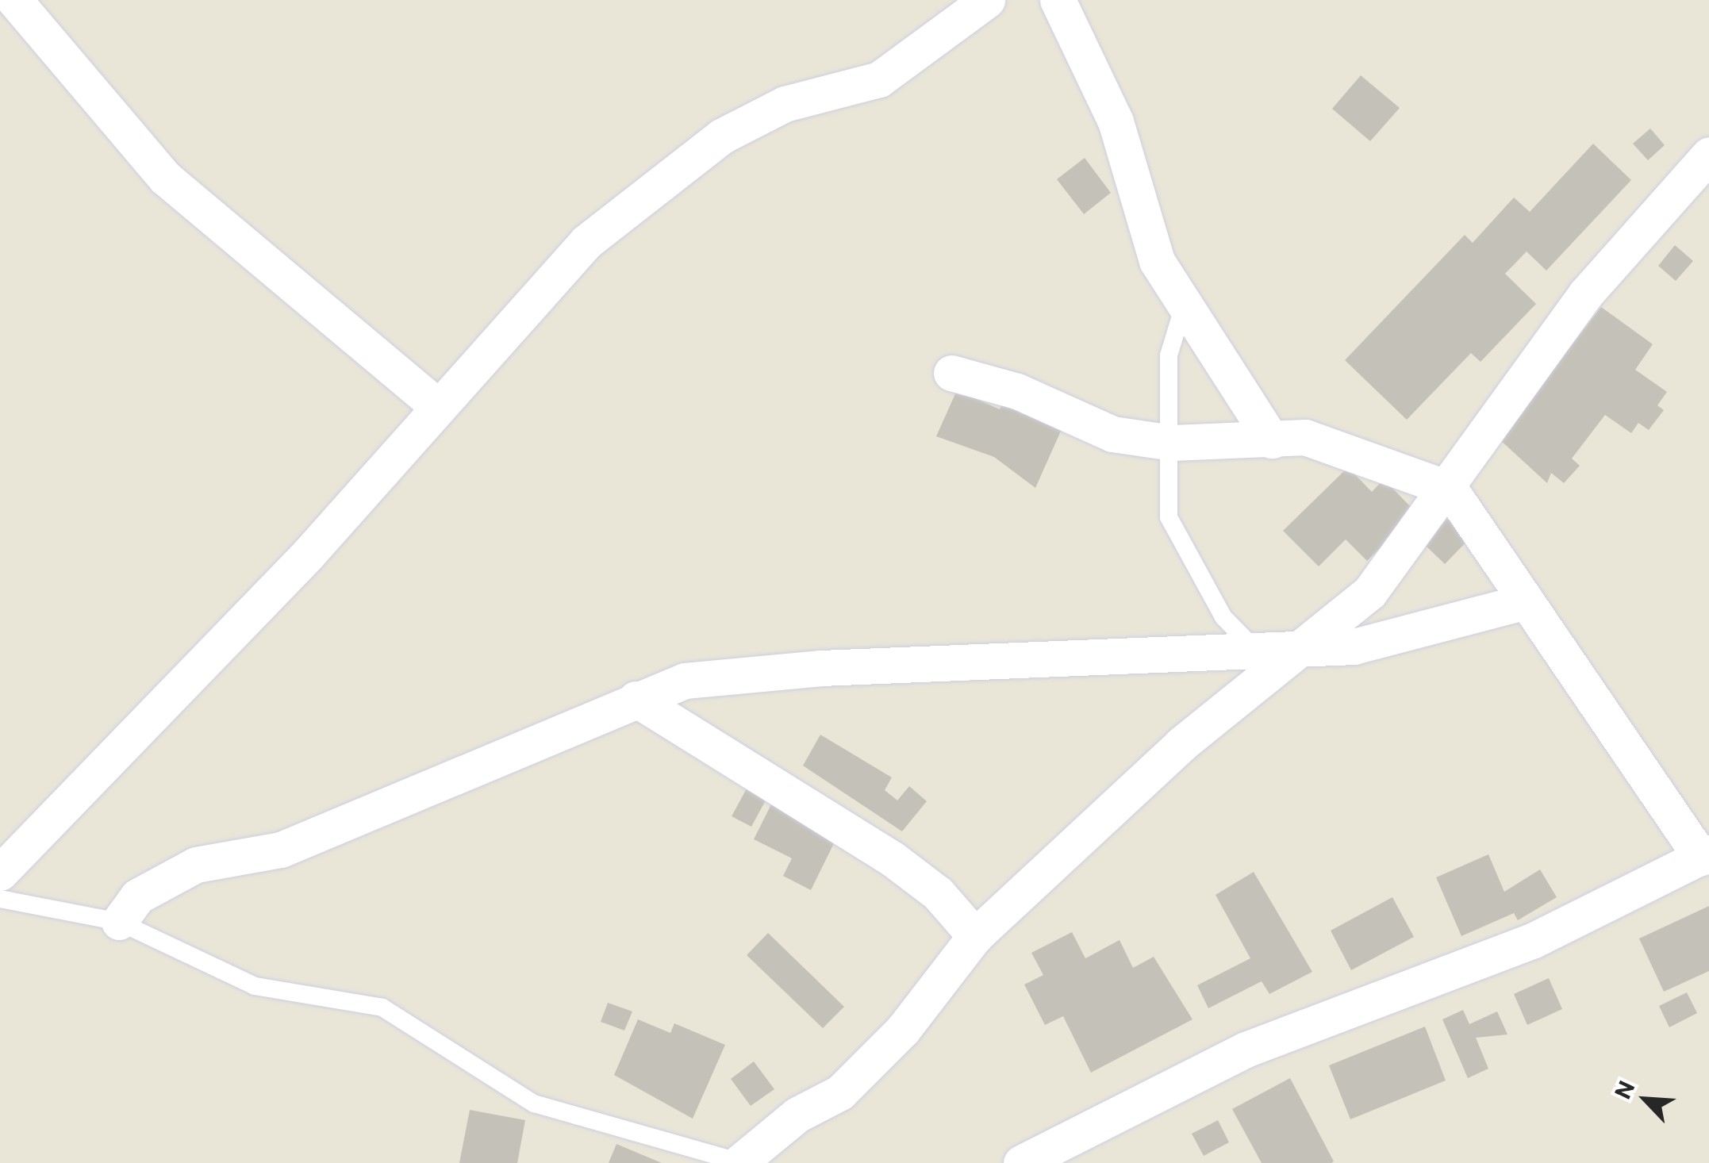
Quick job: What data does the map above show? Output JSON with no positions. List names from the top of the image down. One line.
{"north":"top left"}
